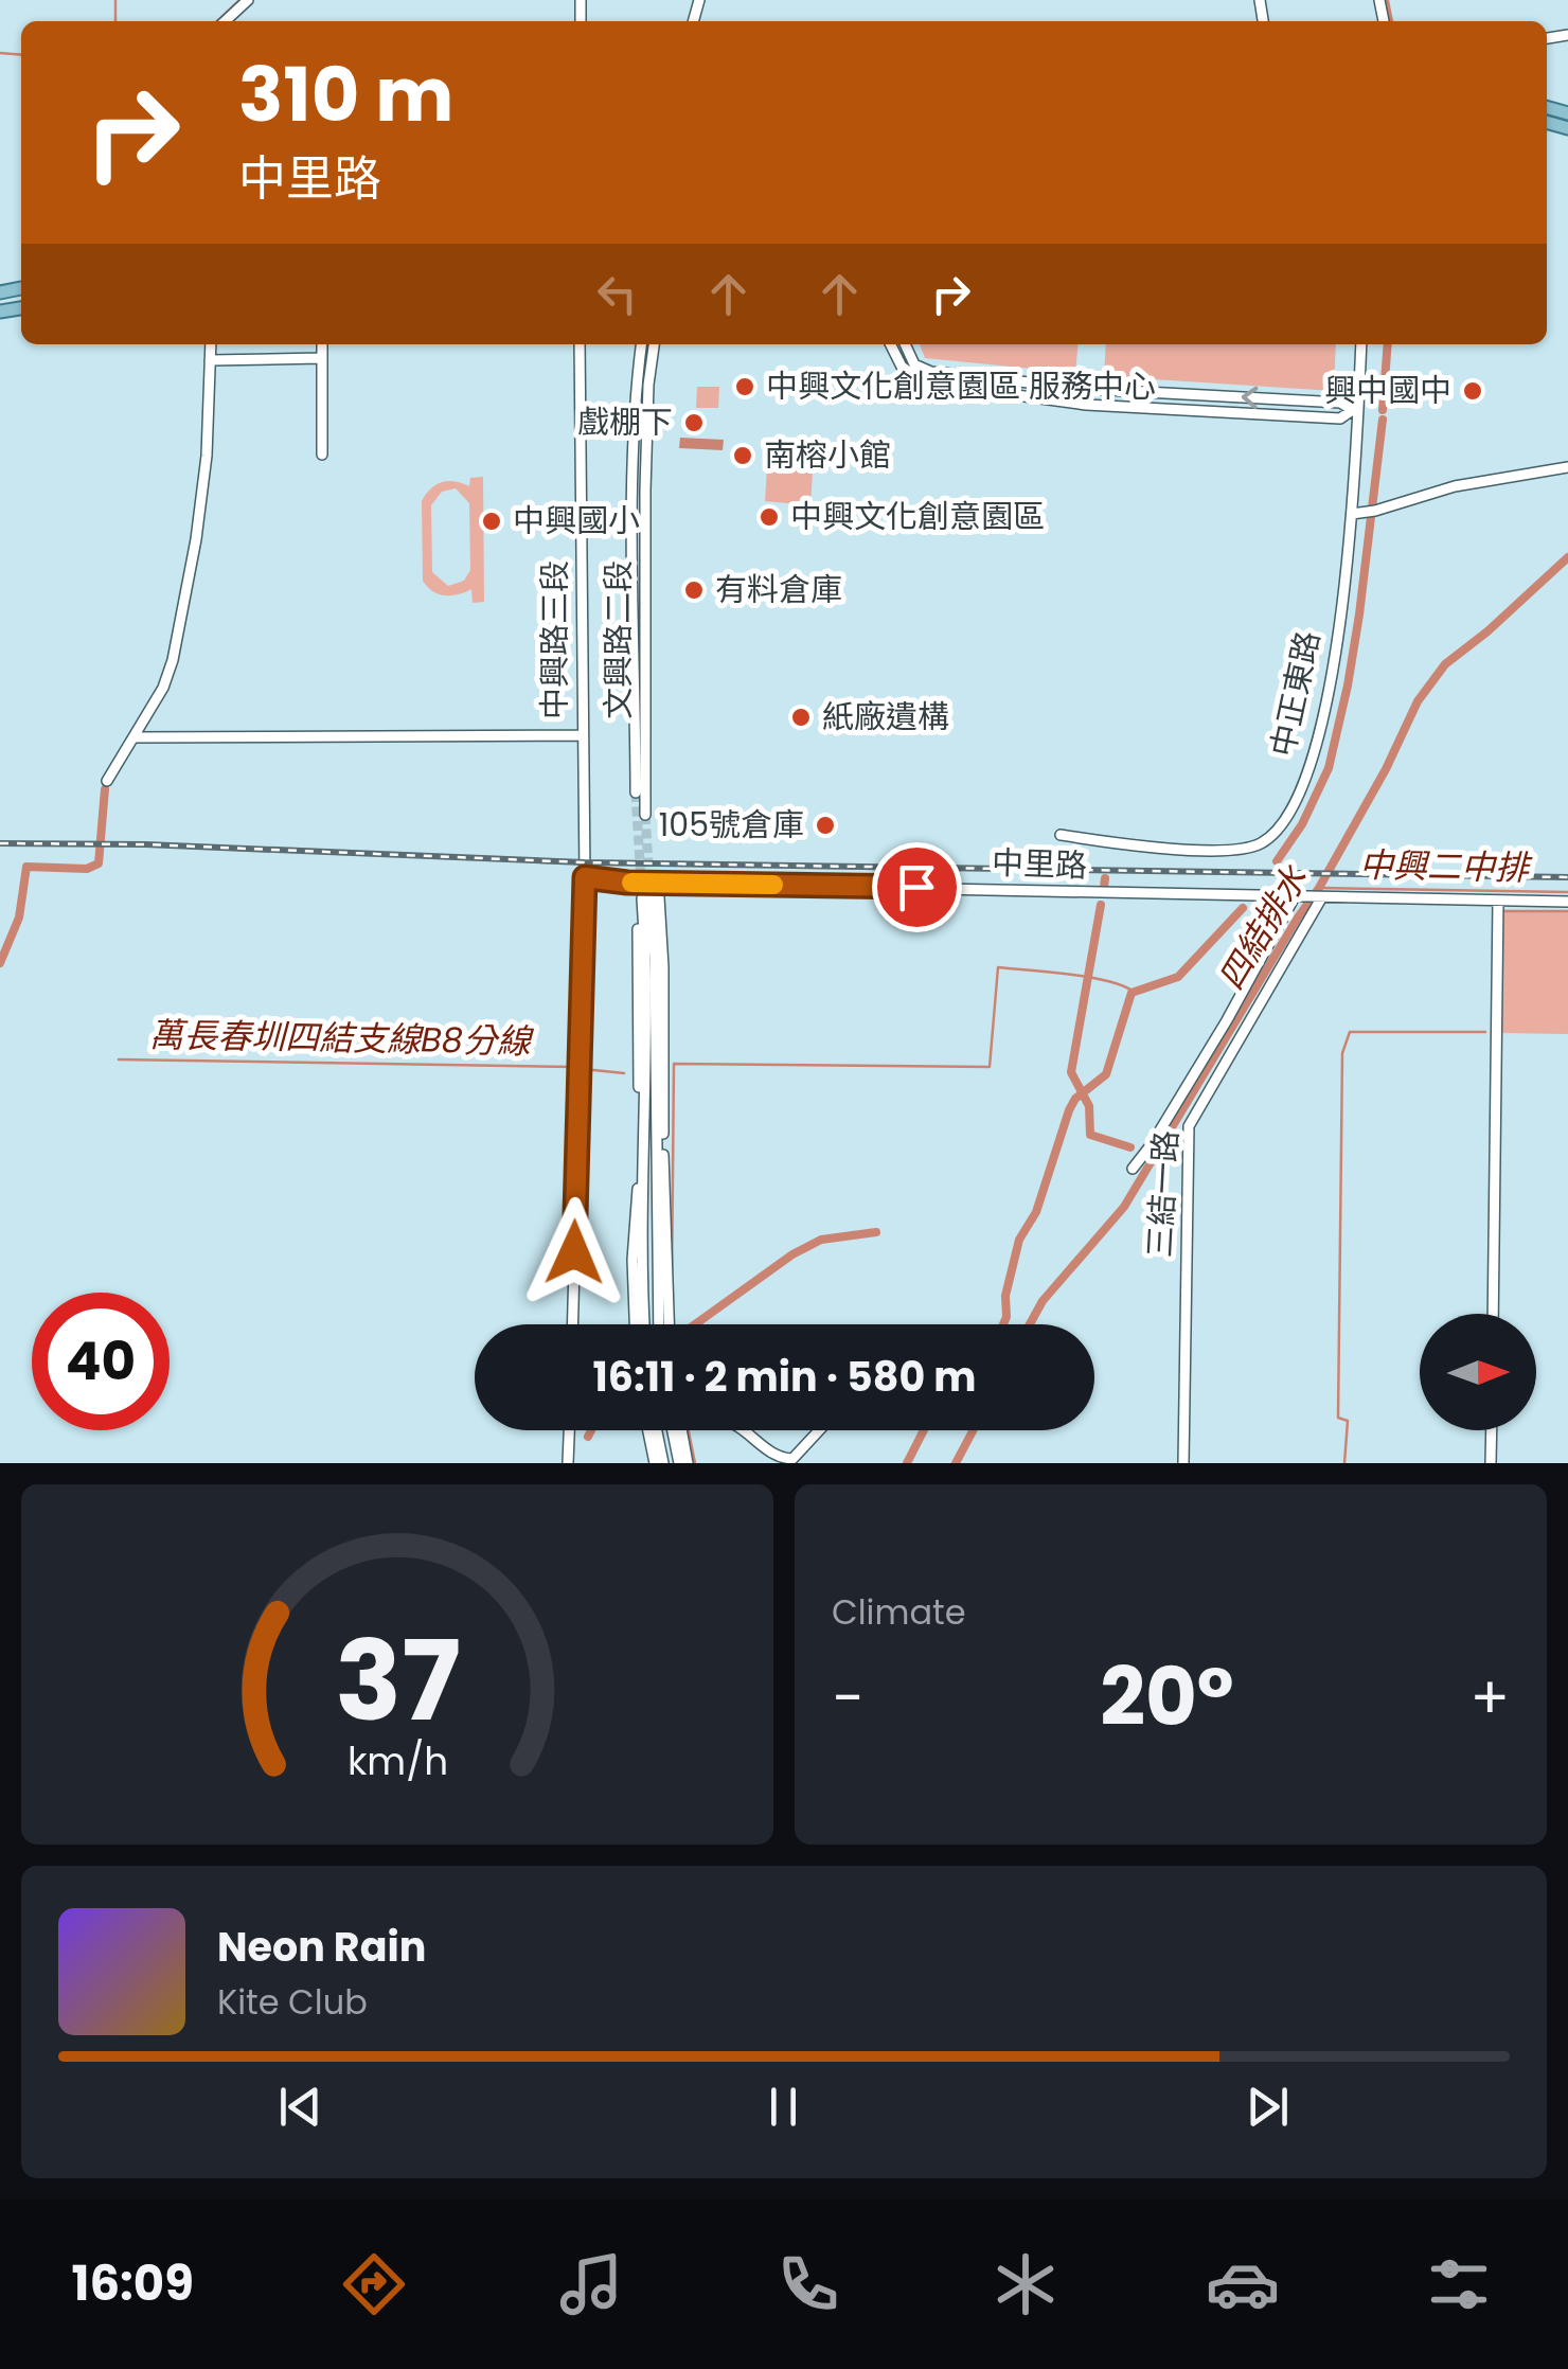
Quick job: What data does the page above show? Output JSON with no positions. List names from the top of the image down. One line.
{"streets":{"street":["中興路三段","文興路二段","中正東路","中里路","三結一路"]},"crossings":[["中興路三段","中里路"],["中里路","三結一路"]],"water":["中興二中排","四結排水","萬長春圳四結支線B8分線"],"places":["中興文化創意園區 服務中心","興中國中","戲棚下","南榕小館","中興文化創意園區","中興國小","有料倉庫","紙廠遺構","105號倉庫"],"north":"right","page":{"turn":["310 m","中里路"],"limit":"40","trip":"16:11 · 2 min · 580 m","tile":"Climate","heat":["−","20°","+"],"song":["Neon Rain","Kite Club"],"tabs":"16:09","gauge":["37","km/h"]}}
